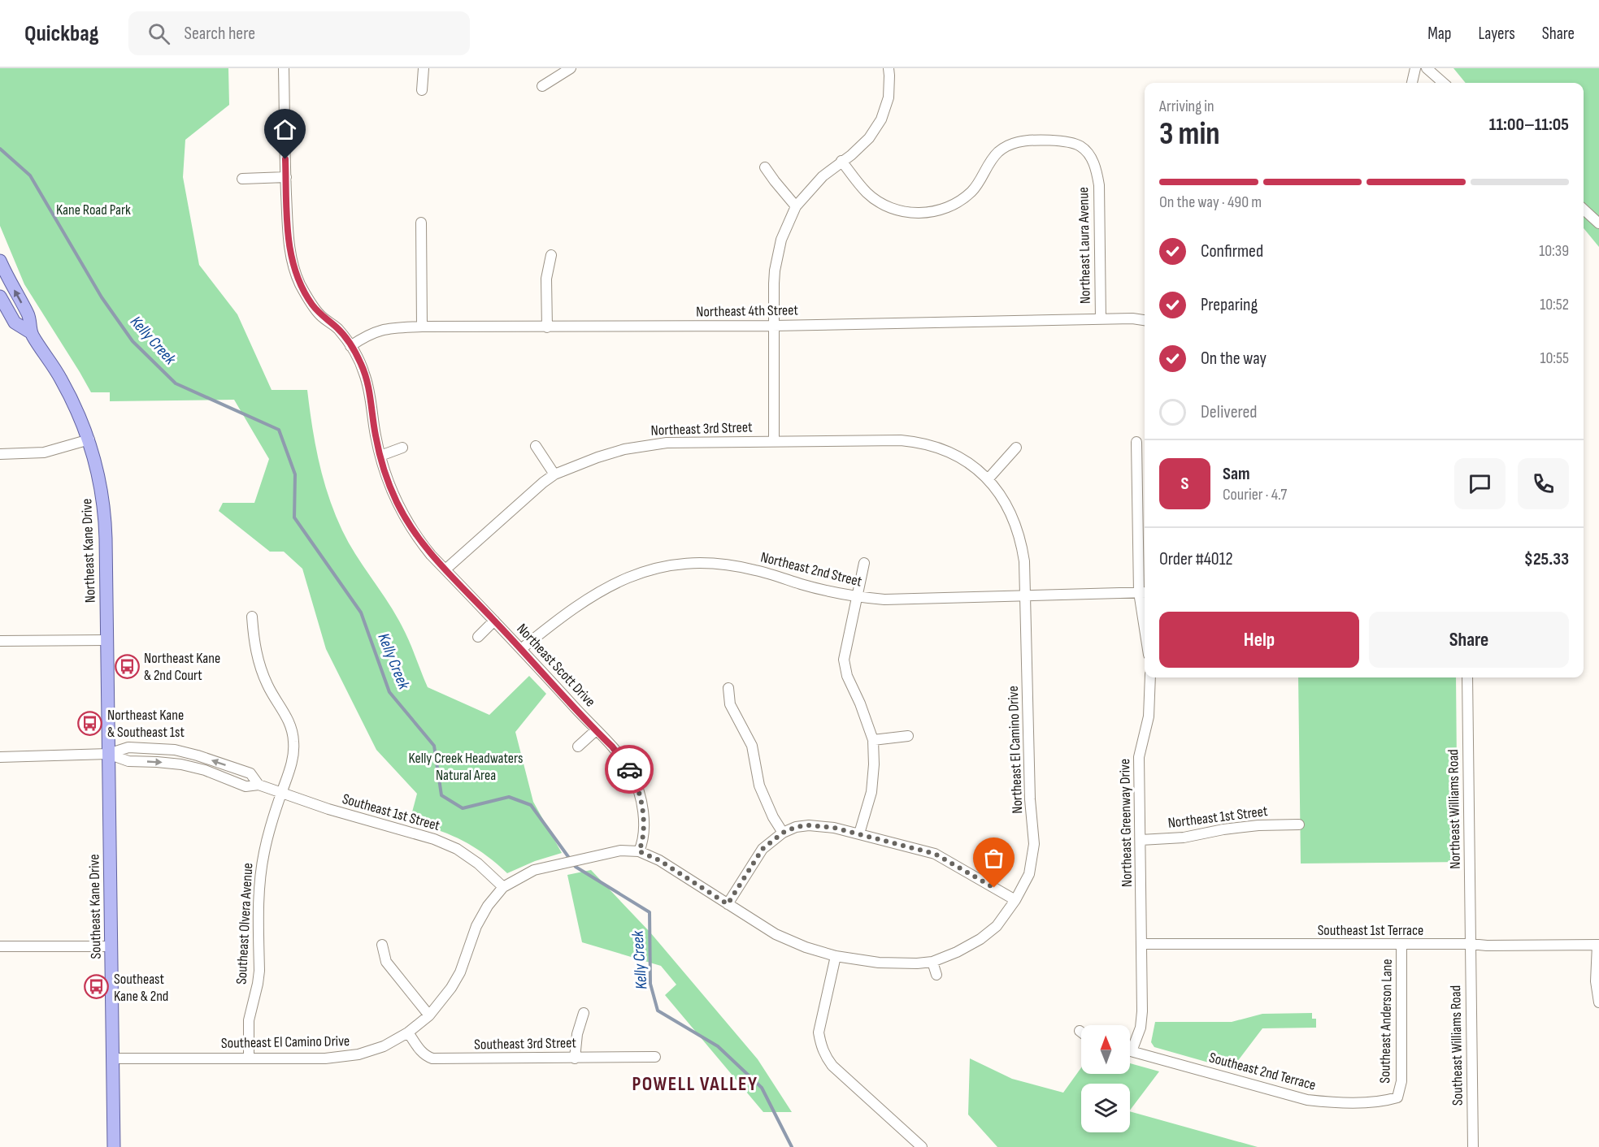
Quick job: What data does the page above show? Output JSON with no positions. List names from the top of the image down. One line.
{"streets":{"main road":["Northeast Kane Drive","Southeast Kane Drive"],"street":["Northeast Laura Avenue","Northeast 4th Street","Northeast 3rd Street","Northeast 2nd Street","Northeast Scott Drive","Northeast El Camino Drive","Northeast Williams Road","Southeast 1st Street","Northeast 1st Street","Northeast Greenway Drive","Southeast Olvera Avenue","Southeast 1st Terrace","Southeast Anderson Lane","Southeast El Camino Drive","Southeast 3rd Street","Southeast Williams Road","Southeast 2nd Terrace"]},"crossings":[["Northeast Laura Avenue","Northeast 4th Street"],["Northeast 4th Street","Northeast Scott Drive"],["Northeast 3rd Street","Northeast 2nd Street"],["Northeast 3rd Street","Northeast Scott Drive"],["Northeast 3rd Street","Northeast El Camino Drive"],["Northeast Kane Drive","Southeast 1st Street"],["Northeast Kane Drive","Southeast Kane Drive"],["Northeast 2nd Street","Northeast Scott Drive"],["Northeast 2nd Street","Northeast El Camino Drive"],["Northeast Scott Drive","Southeast El Camino Drive"],["Northeast El Camino Drive","Southeast El Camino Drive"],["Northeast Williams Road","Southeast 1st Terrace"],["Northeast Williams Road","Southeast Williams Road"],["Southeast 1st Street","Southeast Kane Drive"],["Southeast 1st Street","Southeast Olvera Avenue"],["Southeast 1st Street","Southeast El Camino Drive"],["Northeast 1st Street","Northeast Greenway Drive"],["Northeast Greenway Drive","Southeast 1st Terrace"],["Southeast Kane Drive","Southeast El Camino Drive"],["Southeast Olvera Avenue","Southeast El Camino Drive"],["Southeast 1st Terrace","Southeast Anderson Lane"],["Southeast 1st Terrace","Southeast Williams Road"],["Southeast Anderson Lane","Southeast 2nd Terrace"],["Southeast El Camino Drive","Southeast 3rd Street"]],"districts":["POWELL VALLEY"],"water":["Kelly Creek"],"parks":["Kane Road Park","Kelly Creek Headwaters Natural Area"],"places":{"bus stop":["Northeast Kane & 2nd Court","Northeast Kane & Southeast 1st","Southeast Kane & 2nd"]},"north":"top","page":{"header":"Quickbag","search":"Search here","nav":["Map","Layers","Share"],"heading":["3 min","Arriving in","11:00–11:05"],"panel":["Sam","Courier · 4.7","Order #4012","$25.33"],"bar":"On the way · 490 m","list":[["Confirmed","10:39"],["Preparing","10:52"],["On the way","10:55"],"Delivered"],"round":"S","buttons":["Help","Share"]}}
